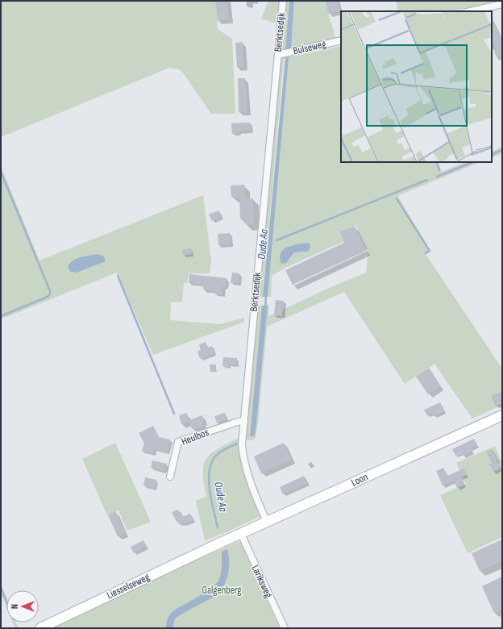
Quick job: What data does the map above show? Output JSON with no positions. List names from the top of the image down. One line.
{"streets":{"main road":["Loon","Liesselseweg"],"street":["Berktsedijk","Bulseweg","Heulbos","Lariksweg"]},"crossings":[["Berktsedijk","Bulseweg"],["Berktsedijk","Heulbos"],["Berktsedijk","Loon"],["Loon","Lariksweg"],["Loon","Liesselseweg"]],"water":["Oude Aa"],"parks":["Galgenberg"],"north":"left"}
